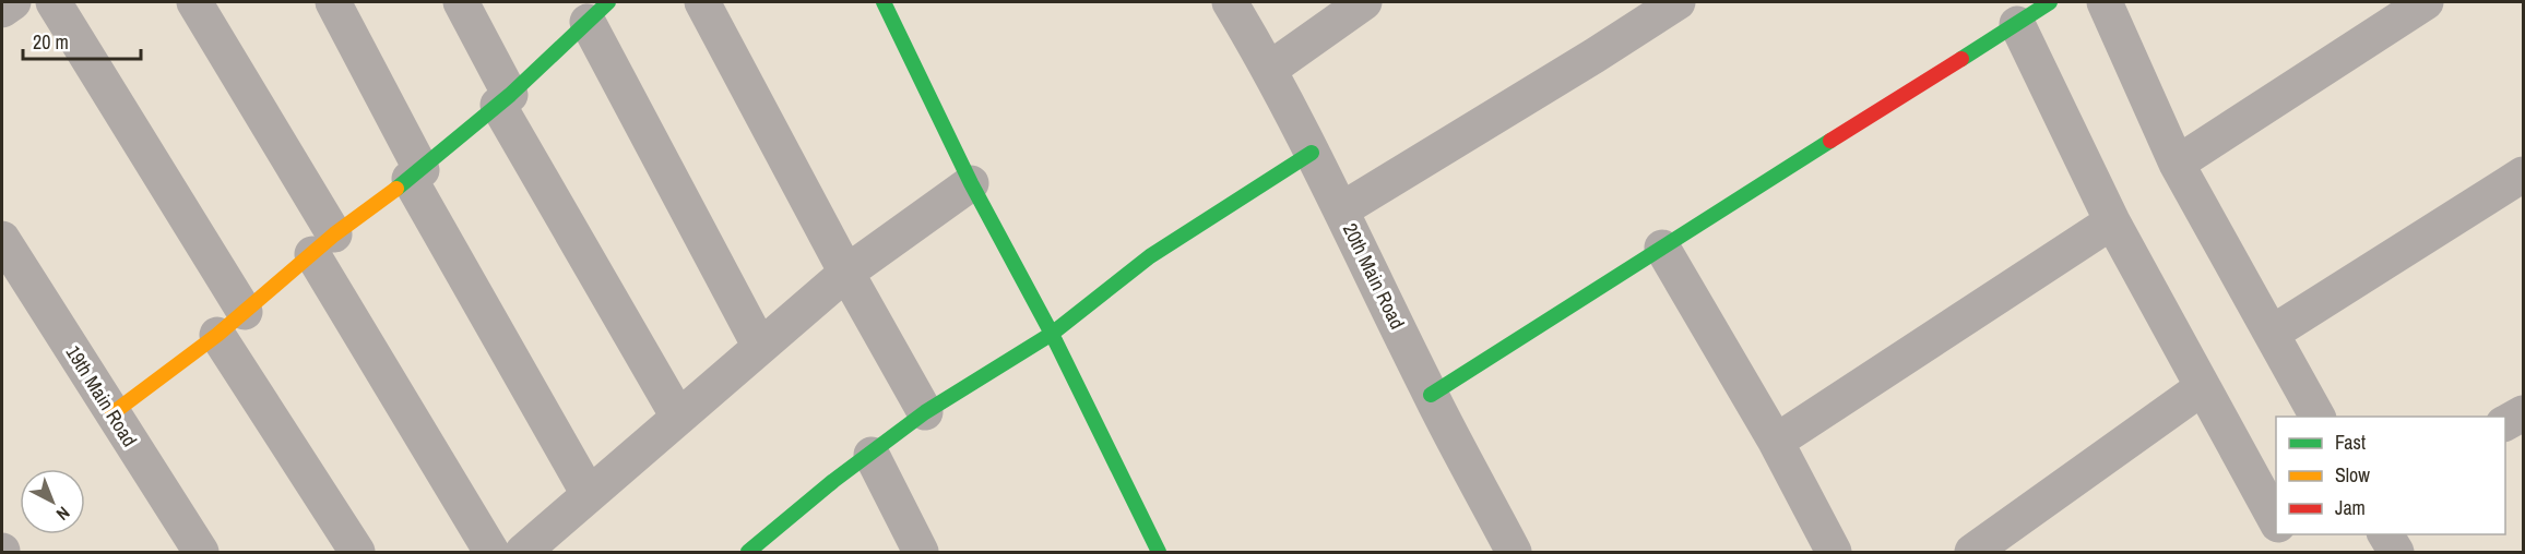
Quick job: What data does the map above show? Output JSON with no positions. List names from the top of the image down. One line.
{"streets":{"street":["20th Main Road","19th Main Road"]},"legend":["Fast","Slow","Jam"],"scale_bar":"20 m","north":"bottom right"}
